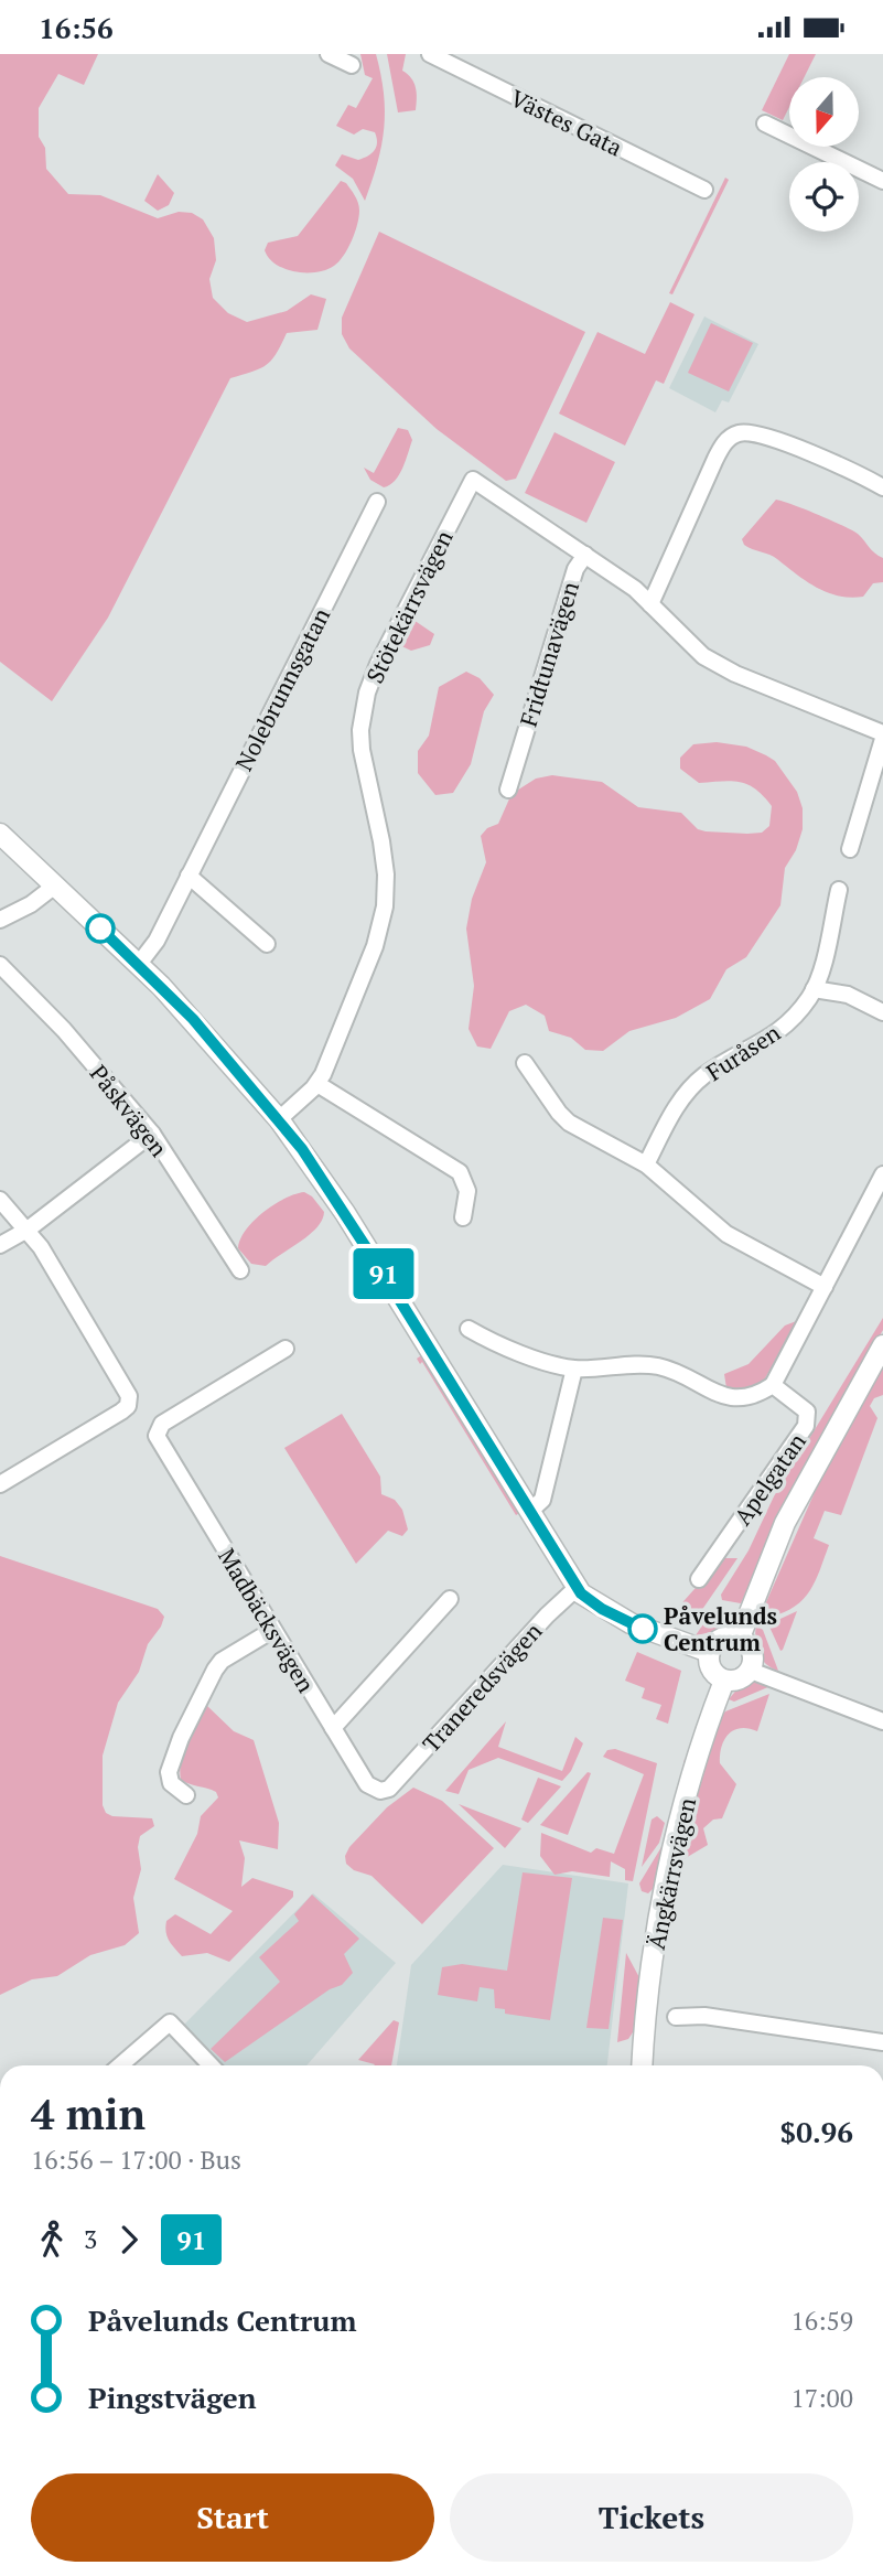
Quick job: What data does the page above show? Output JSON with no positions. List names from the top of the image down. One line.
{"streets":{"street":["Västes Gata","Stötekärrsvägen","Fridtunavägen","Nolebrunnsgatan","Furåsen","Påskvägen","Apelgatan","Madbäcksvägen","Traneredsvägen","Ängkärrsvägen"]},"crossings":[["Stötekärrsvägen","Fridtunavägen"],["Madbäcksvägen","Traneredsvägen"]],"places":["Påvelunds Centrum"],"lines":["bus line 91"],"north":"bottom","page":{"status":"16:56","on_map":"91","heading":["4 min","16:56 – 17:00 · Bus","$0.96"],"legs":["3","91"],"list":[{"name":"Påvelunds Centrum","value":"16:59"},{"name":"Pingstvägen","value":"17:00"}],"buttons":["Start","Tickets"]}}
